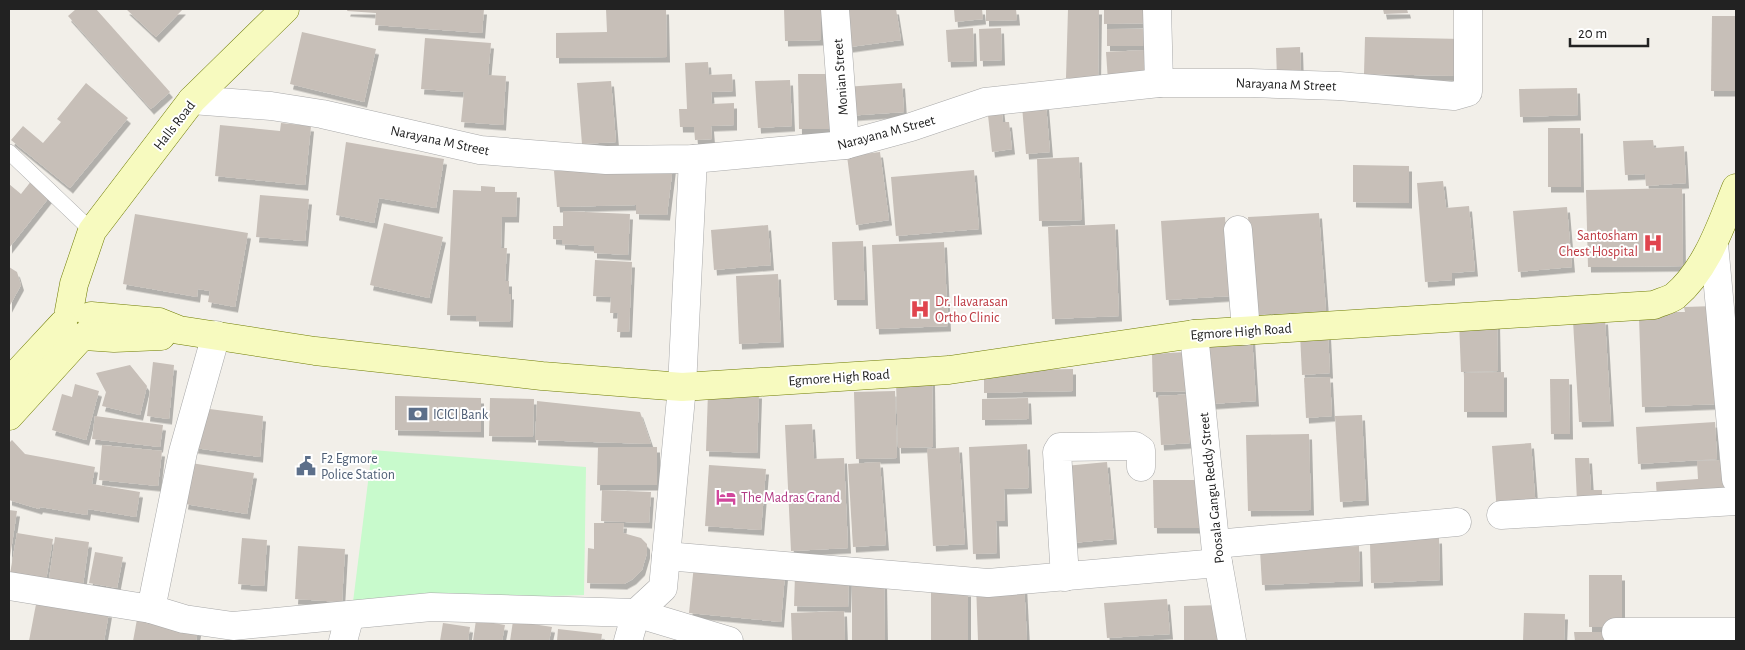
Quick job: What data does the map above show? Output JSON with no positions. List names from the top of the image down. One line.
{"streets":{"main road":["Halls Road","Egmore High Road"],"street":["Monian Street","Narayana M Street","Poosala Gangu Reddy Street"]},"crossings":[["Monian Street","Narayana M Street"],["Narayana M Street","Halls Road"],["Egmore High Road","Poosala Gangu Reddy Street"]],"places":{"hospital":["Santosham Chest Hospital","Dr. Ilavarasan Ortho Clinic"],"bank":["ICICI Bank"],"public building":["F2 Egmore Police Station"],"hotel":["The Madras Grand"]},"scale_bar":"20 m"}
